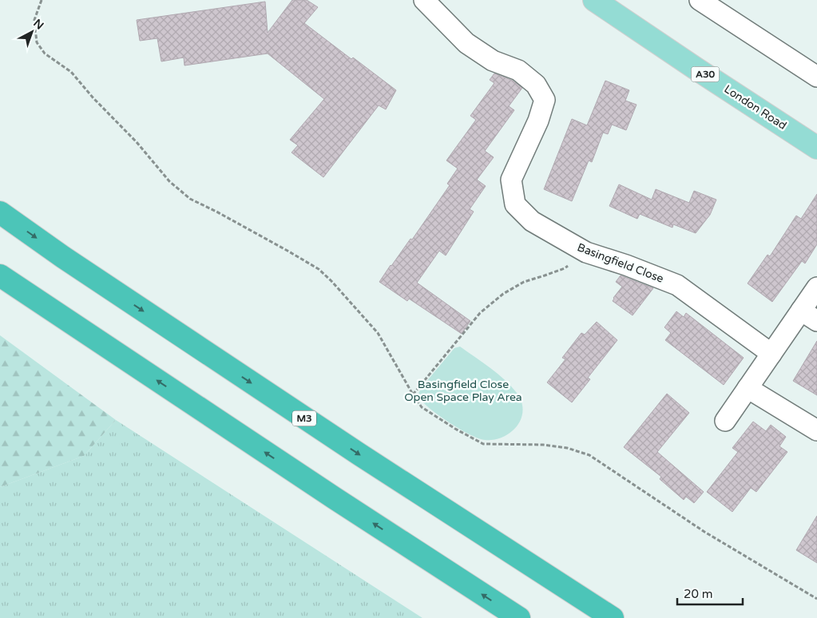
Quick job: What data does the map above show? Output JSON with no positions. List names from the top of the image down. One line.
{"streets":{"highway":["M3"],"main road":["A30","London Road"],"street":["Basingfield Close"]},"parks":["Basingfield Close Open Space Play Area"],"scale_bar":"20 m","north":"top right"}
